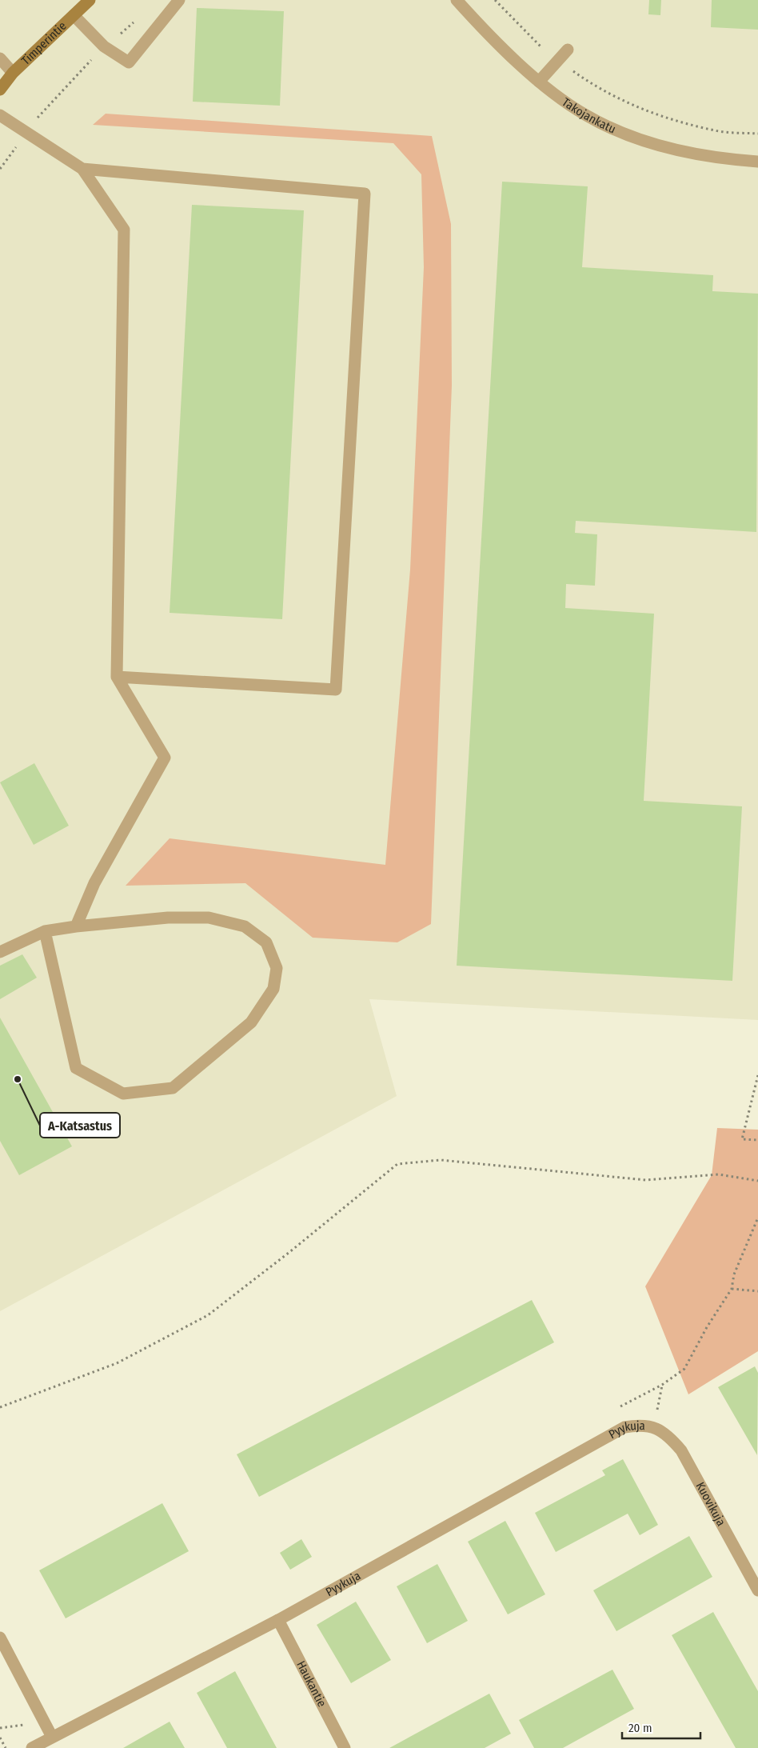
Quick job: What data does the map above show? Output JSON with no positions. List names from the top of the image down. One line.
{"streets":{"street":["Timperintie","Takojankatu","Pyykuja","Kuovikuja","Haukantie"]},"crossings":[["Pyykuja","Kuovikuja"],["Pyykuja","Haukantie"]],"places":["A-Katsastus"],"scale_bar":"20 m"}
